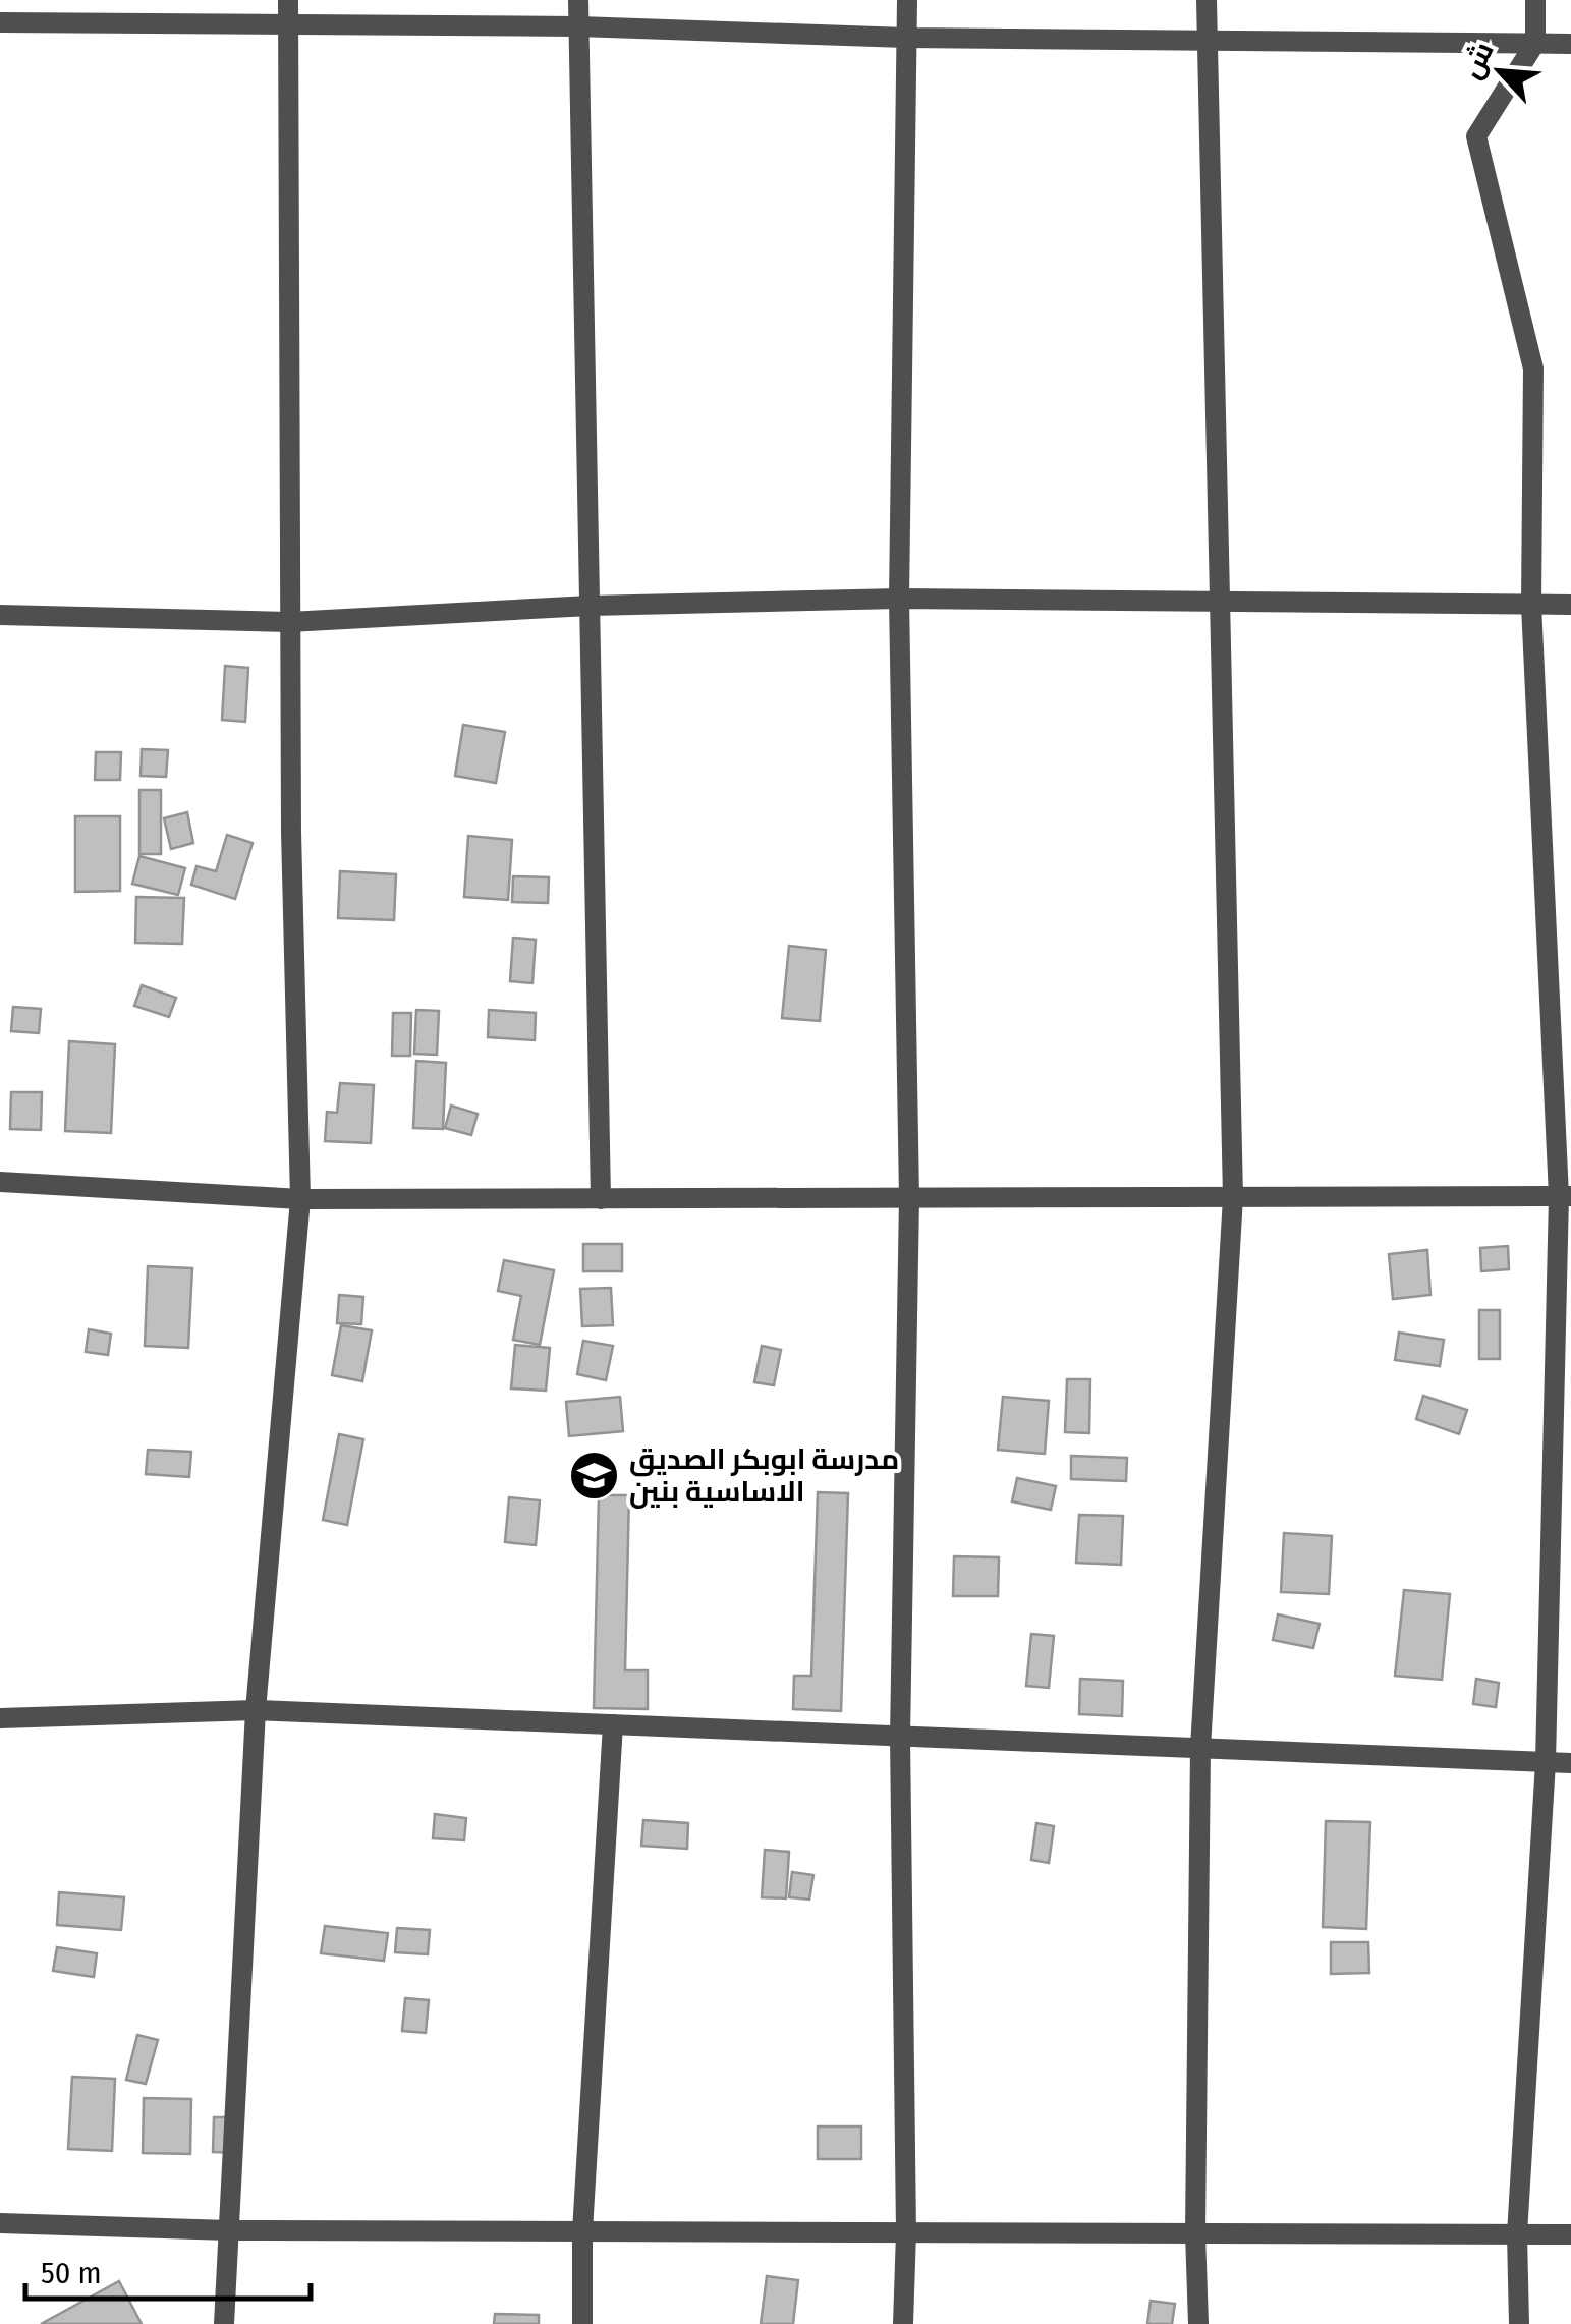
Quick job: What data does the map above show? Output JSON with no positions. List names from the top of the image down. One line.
{"places":{"school or university":["مدرسة ابوبكر الصديق الاساسية بنين"]},"scale_bar":"50 m","north":"top left"}
